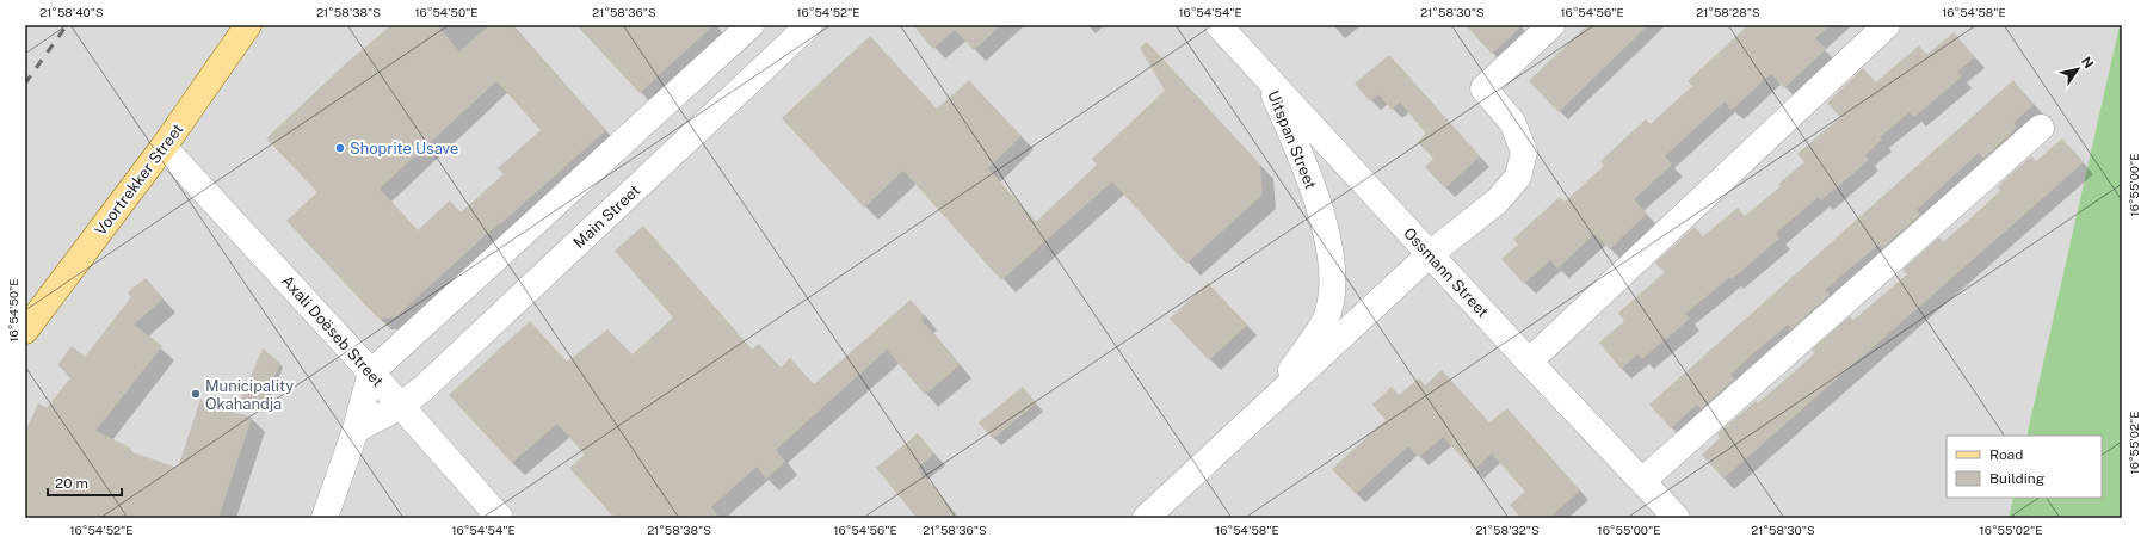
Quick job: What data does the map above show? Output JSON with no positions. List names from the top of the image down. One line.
{"streets":{"main road":["Voortrekker Street"],"street":["Uitspan Street","Main Street","Ossmann Street","Axali Doëseb Street"]},"crossings":[["Uitspan Street","Ossmann Street"],["Voortrekker Street","Axali Doëseb Street"],["Main Street","Axali Doëseb Street"]],"places":["Shoprite Usave","Municipality Okahandja"],"legend":["Road","Building"],"scale_bar":"20 m","north":"top right","coordinates":["21°58'40\"S","21°58'38\"S","16°54'50\"E","21°58'36\"S","16°54'52\"E","16°54'54\"E","21°58'30\"S","16°54'56\"E","21°58'28\"S","16°54'58\"E","16°55'00\"E","16°55'02\"E","21°58'32\"S"]}
